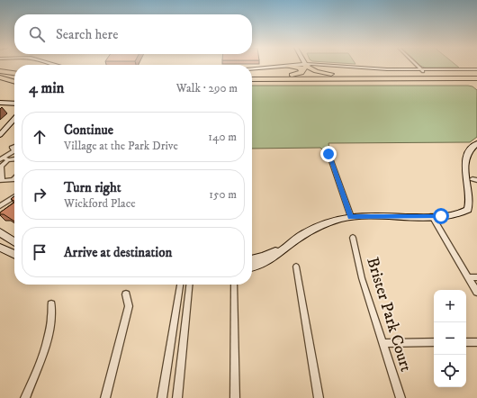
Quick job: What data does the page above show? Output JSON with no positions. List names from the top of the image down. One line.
{"streets":{"street":["Brister Park Court"]},"page":{"search":"Search here","heading":["4 min","Walk · 290 m"],"list":[["Continue","Village at the Park Drive","140 m"],["Turn right","Wickford Place","150 m"],"Arrive at destination"],"map_buttons":["+","−"]}}
